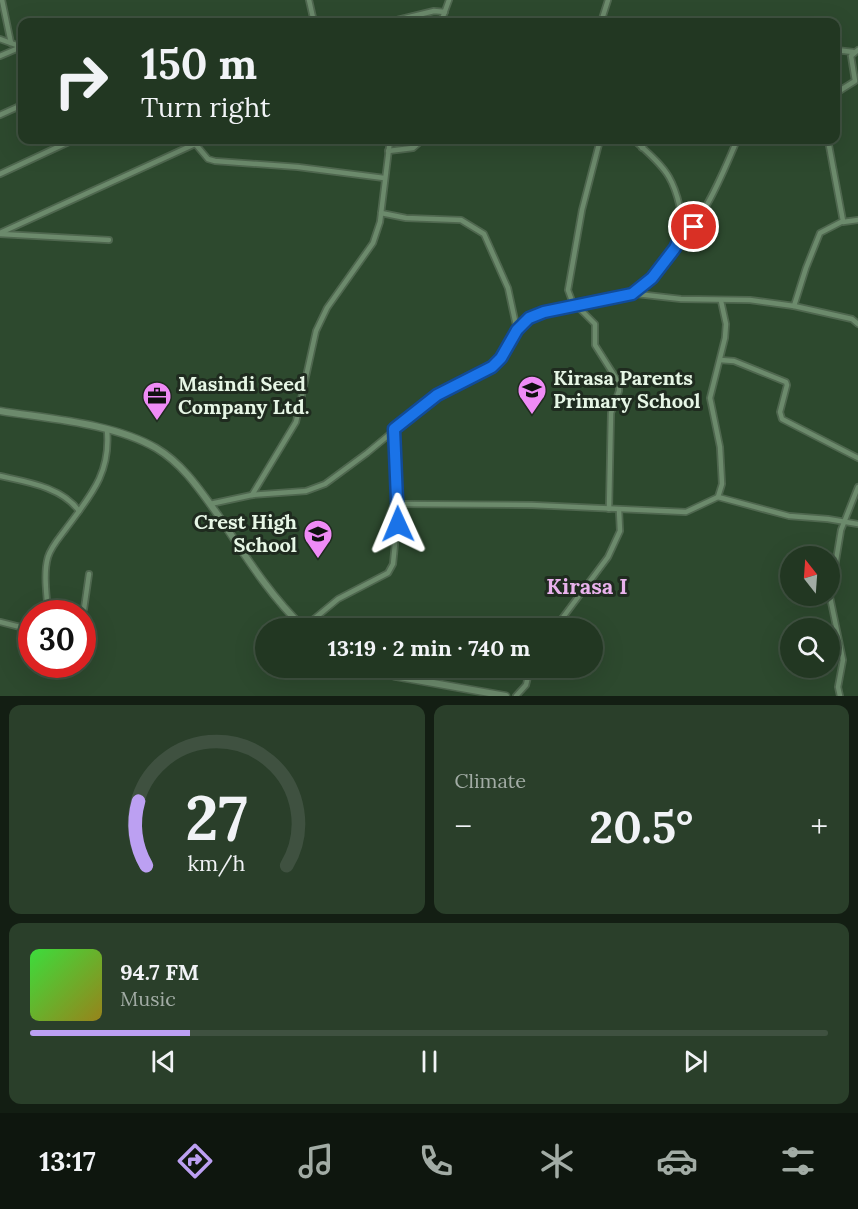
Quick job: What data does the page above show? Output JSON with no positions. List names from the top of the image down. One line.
{"districts":["Kirasa I"],"places":{"school or university":["Kirasa Parents Primary School","Crest High School"],"office":["Masindi Seed Company Ltd."]},"north":"top","page":{"turn":["150 m","Turn right"],"limit":"30","trip":"13:19 · 2 min · 740 m","tile":"Climate","heat":["−","20.5°","+"],"song":["94.7 FM","Music"],"tabs":"13:17","gauge":["27","km/h"]}}
